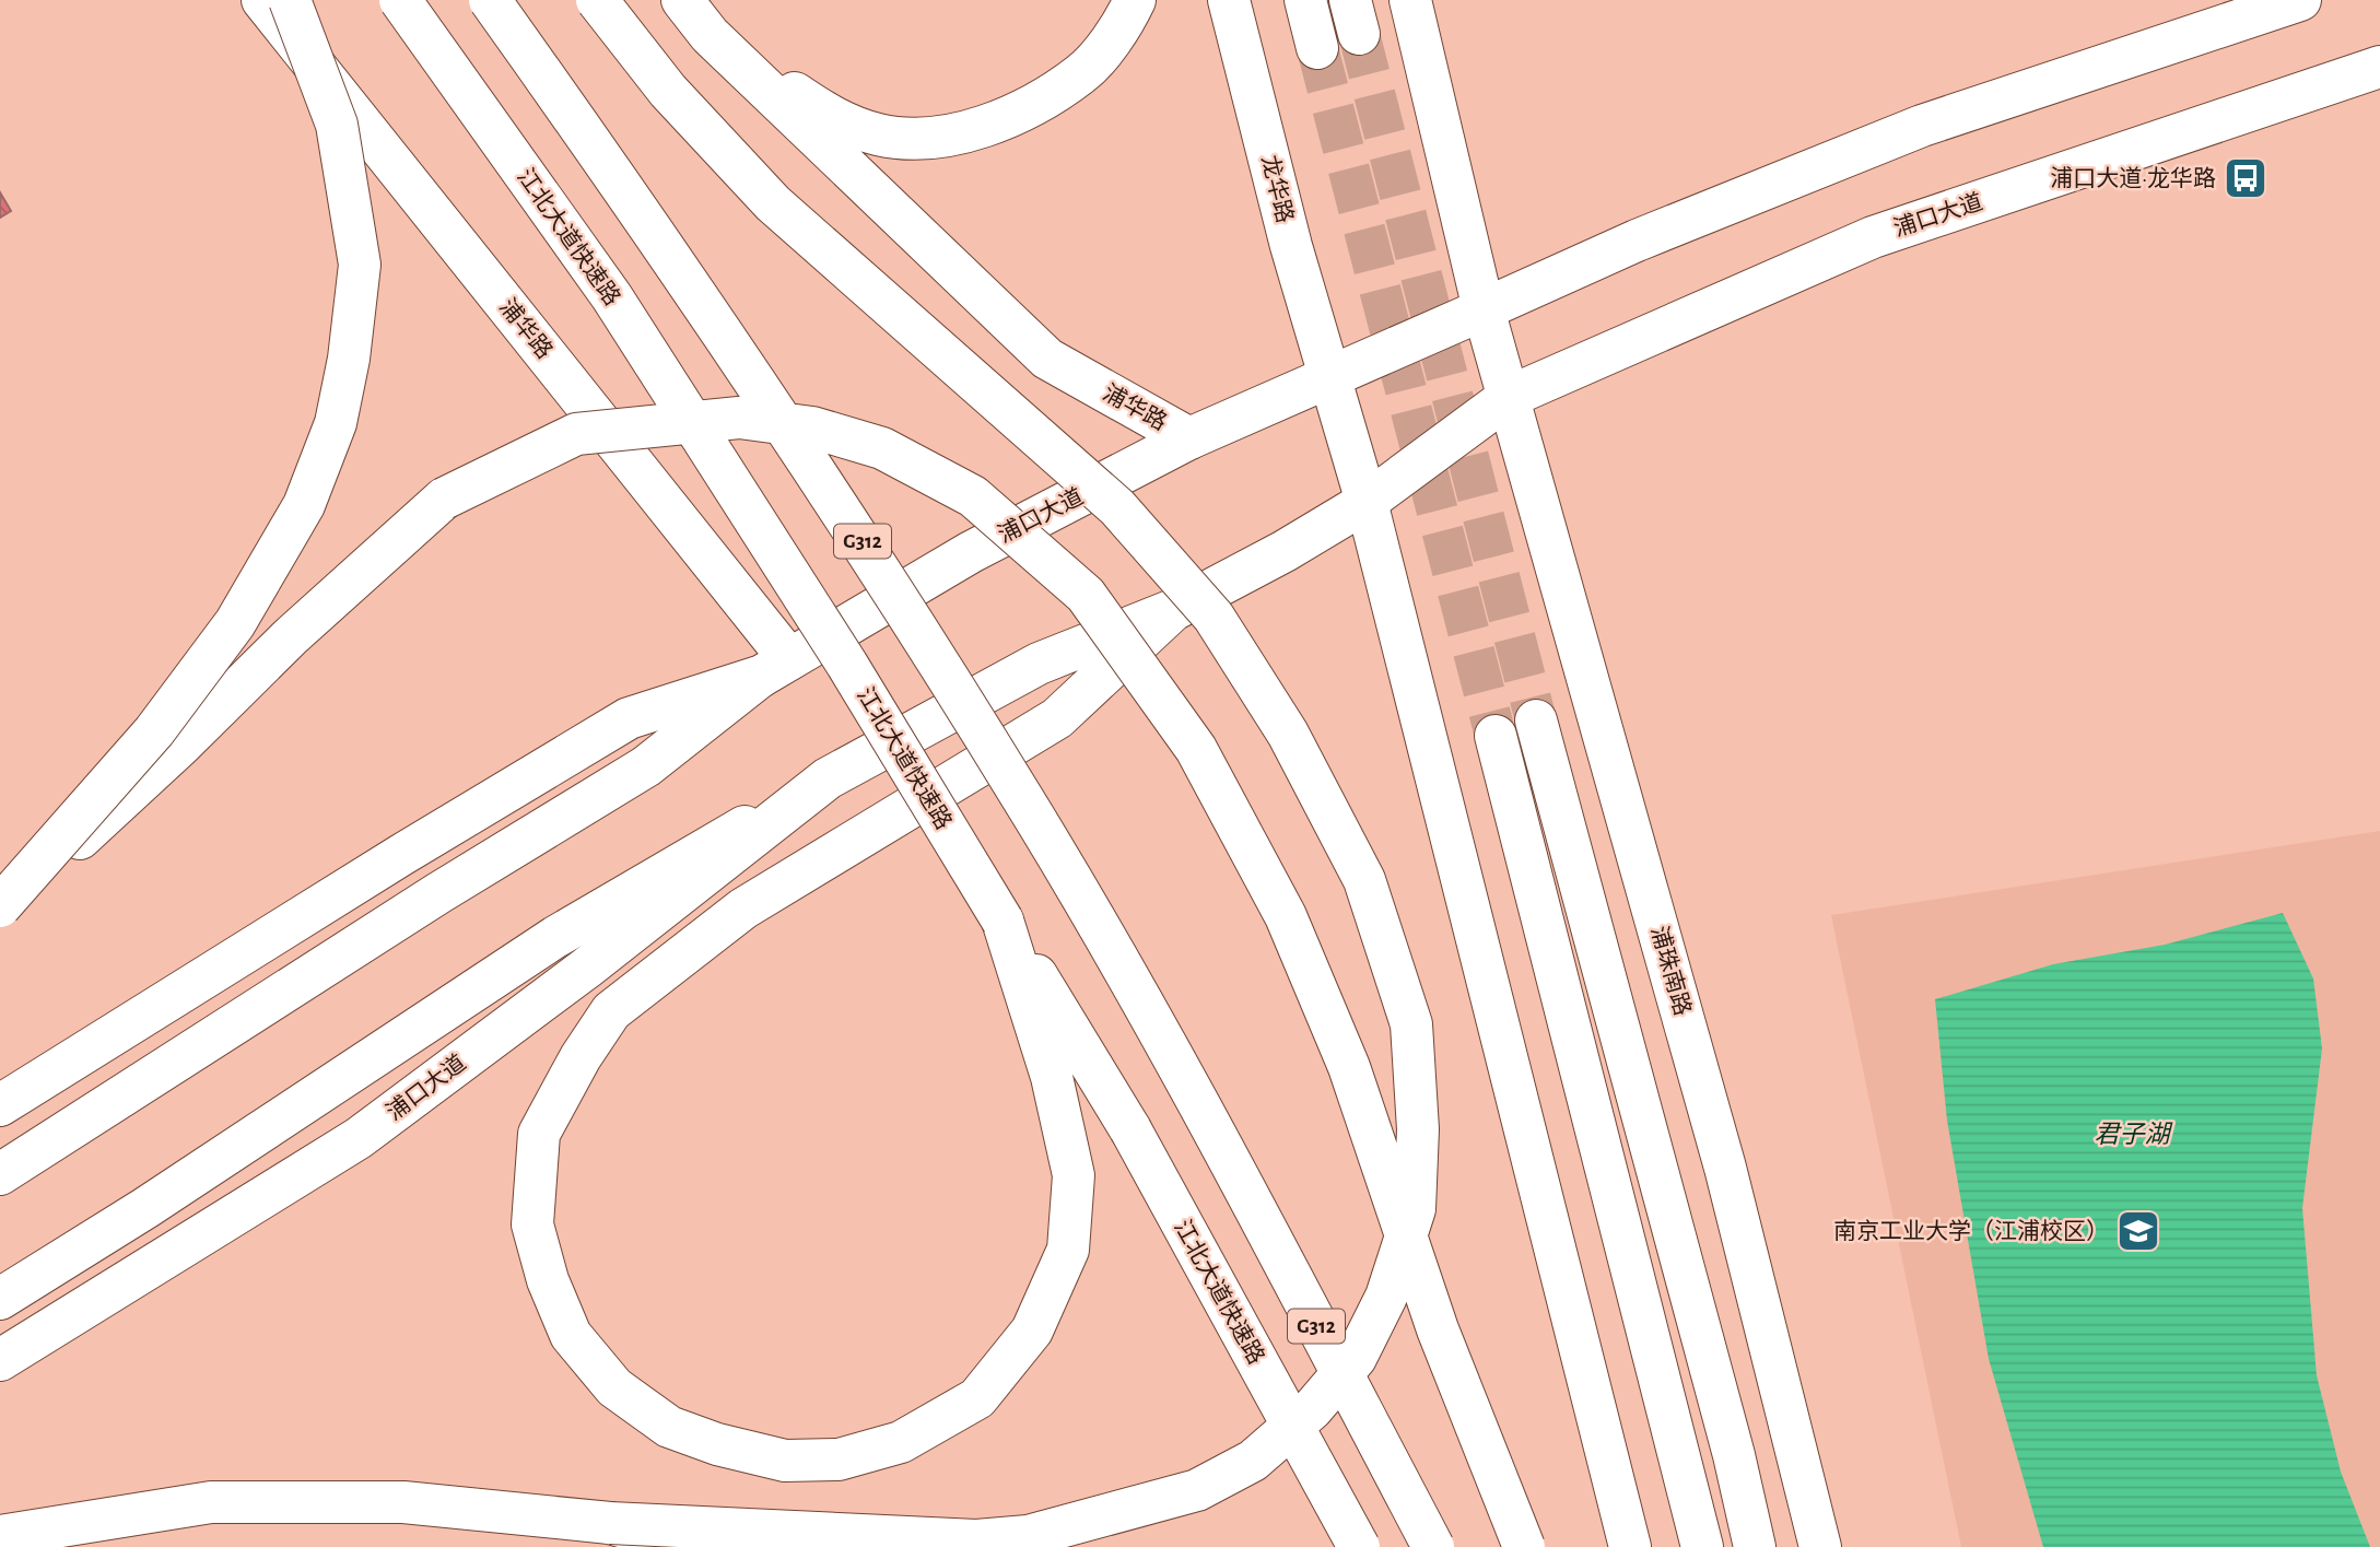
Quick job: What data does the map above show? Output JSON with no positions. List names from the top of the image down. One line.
{"streets":{"main road":["龙华路","浦口大道","江北大道快速路","浦华路","G312","浦珠南路"]},"crossings":[["龙华路","浦口大道"],["浦口大道","浦华路"],["浦口大道","浦珠南路"]],"water":["君子湖"],"places":{"bus stop":["浦口大道·龙华路"],"school or university":["南京工业大学（江浦校区）"]}}
